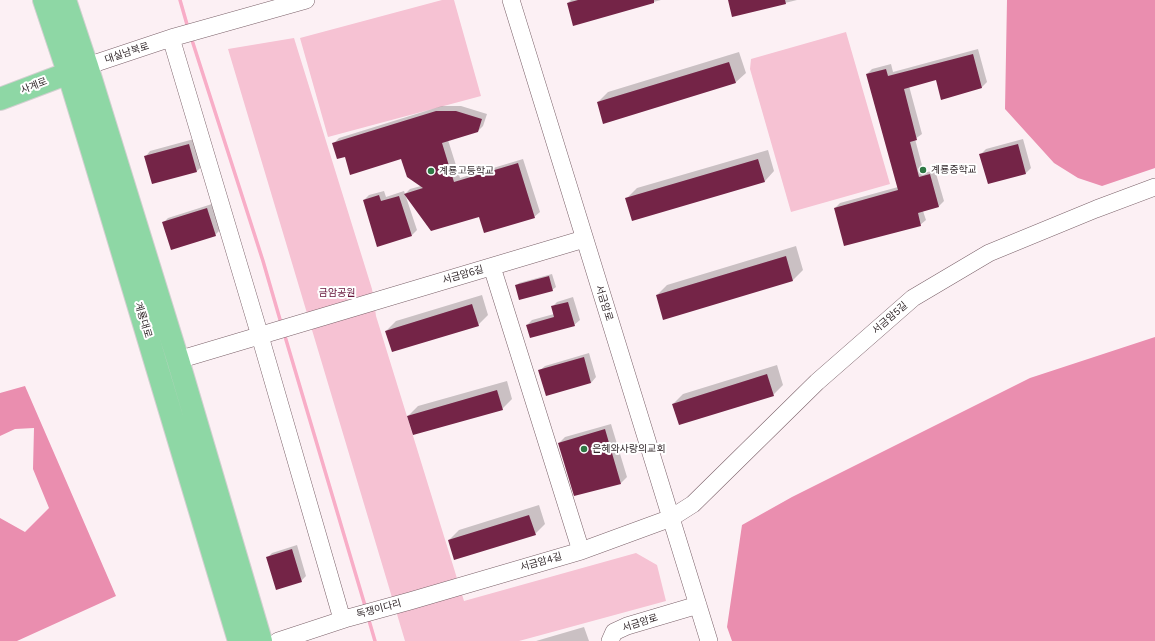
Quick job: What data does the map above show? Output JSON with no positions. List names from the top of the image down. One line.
{"streets":{"main road":["사계로","계룡대로"],"street":["대실남북로","서금암6길","서금암로","서금암5길","서금암4길","독쟁이다리"]},"crossings":[["대실남북로","사계로"],["대실남북로","계룡대로"],["사계로","계룡대로"],["서금암6길","서금암로"],["서금암로","서금암5길"],["서금암로","서금암4길"],["서금암5길","서금암4길"],["서금암4길","독쟁이다리"]],"parks":["금암공원"],"places":["계룡중학교","계룡고등학교","은혜와사랑의교회"]}
